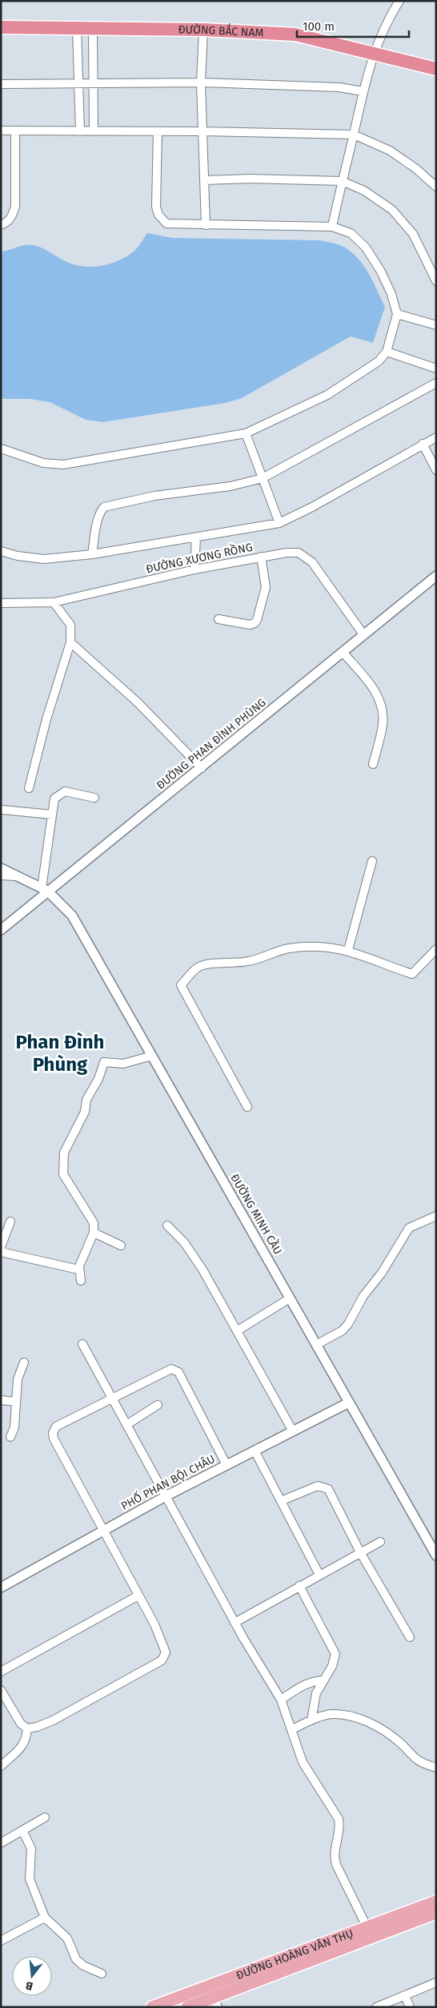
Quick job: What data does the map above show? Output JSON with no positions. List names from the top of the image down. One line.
{"streets":{"highway":["ĐƯỜNG BẮC NAM"],"main road":["ĐƯỜNG HOÀNG VĂN THỤ"],"street":["ĐƯỜNG XƯƠNG RỒNG","ĐƯỜNG PHAN ĐÌNH PHÙNG","ĐƯỜNG MINH CẦU","PHỐ PHAN BỘI CHÂU"]},"crossings":[["ĐƯỜNG XƯƠNG RỒNG","ĐƯỜNG PHAN ĐÌNH PHÙNG"],["ĐƯỜNG PHAN ĐÌNH PHÙNG","ĐƯỜNG MINH CẦU"],["ĐƯỜNG MINH CẦU","PHỐ PHAN BỘI CHÂU"]],"districts":["Phan Đình Phùng"],"scale_bar":"100 m","north":"bottom"}
